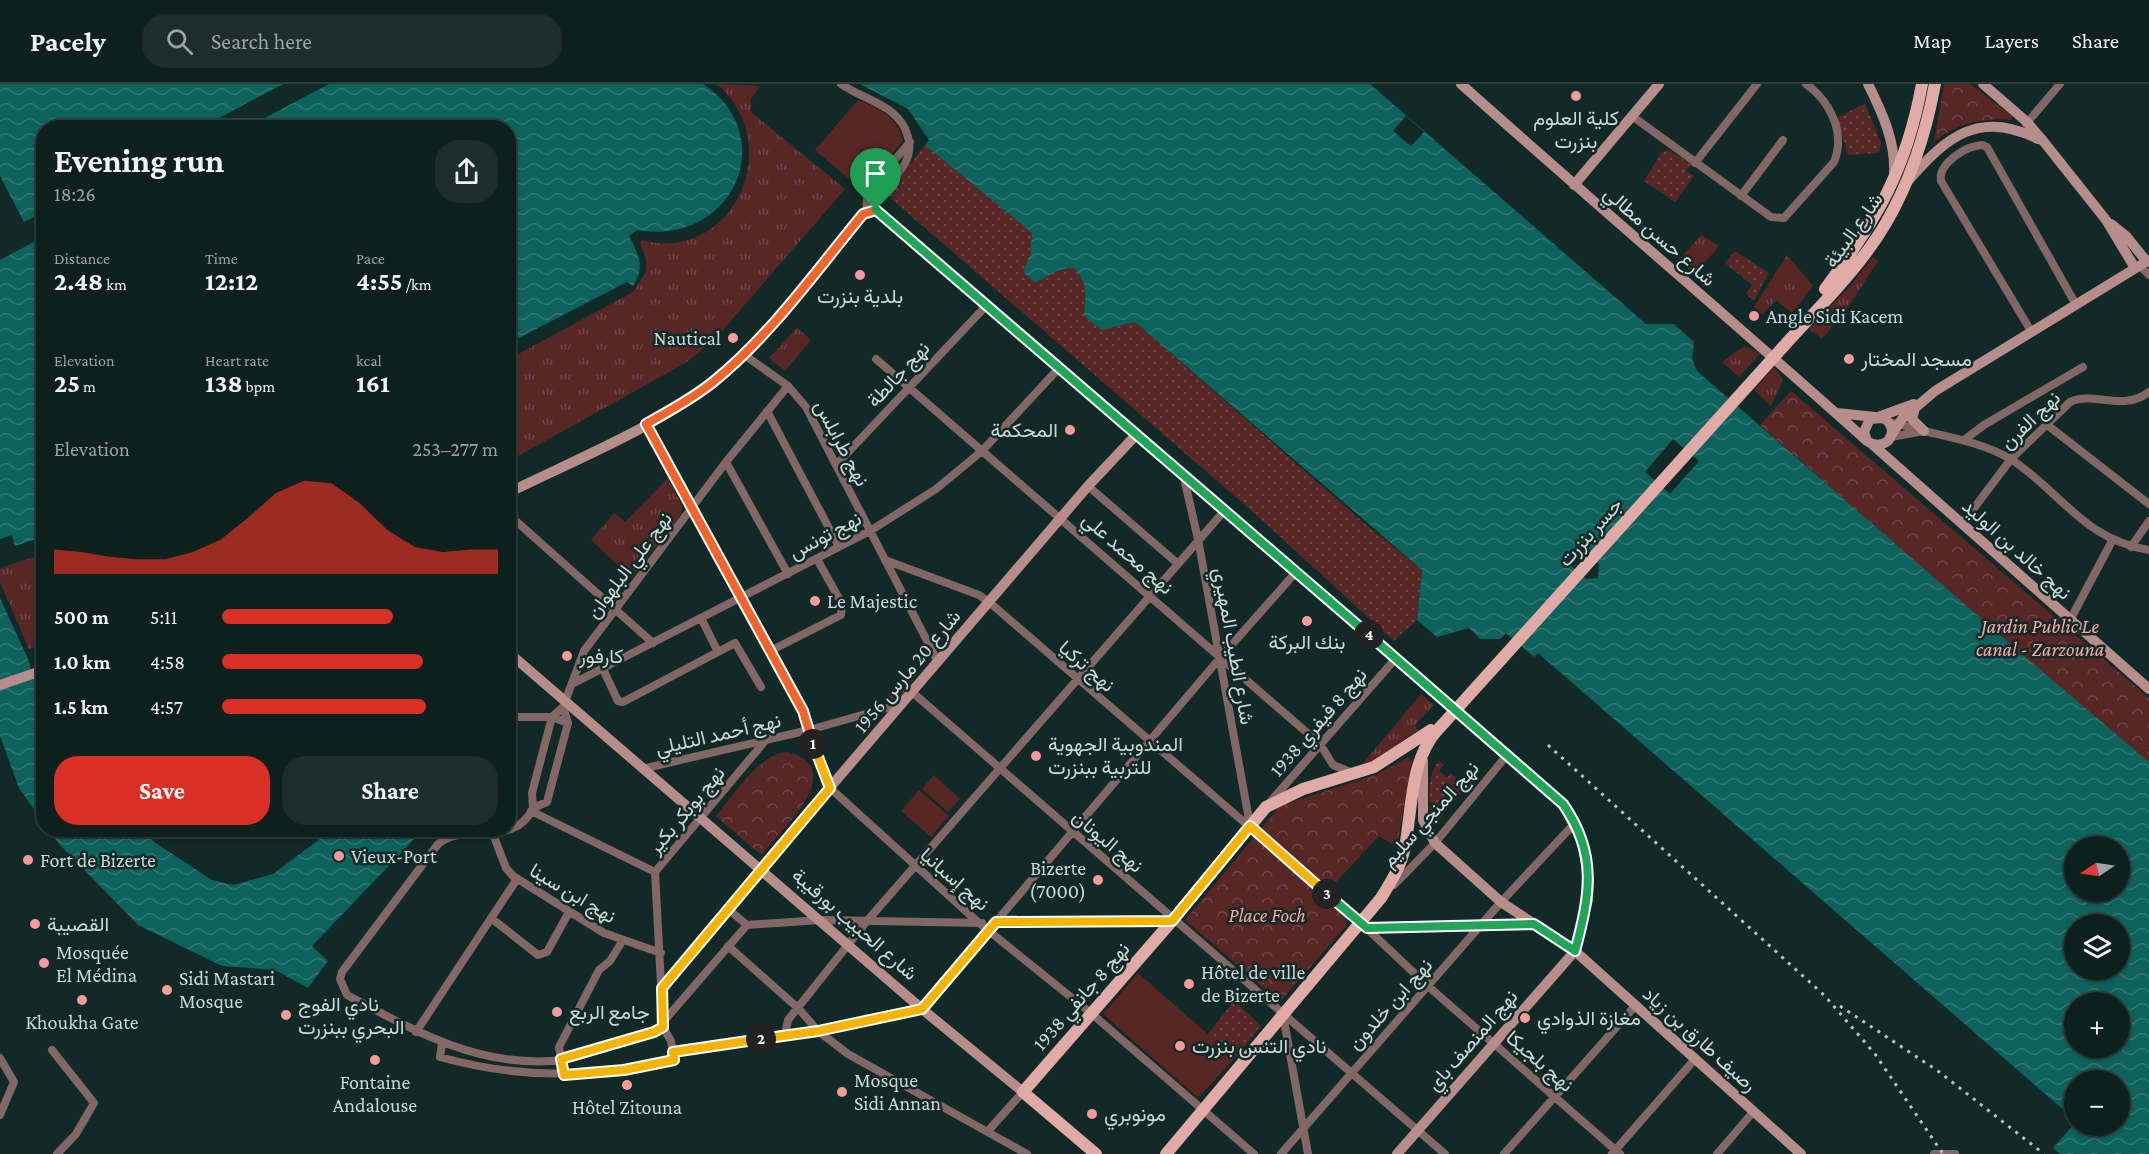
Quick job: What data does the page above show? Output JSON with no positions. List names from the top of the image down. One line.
{"streets":{"main road":["شارع البيئة","جسر بنزرت","نهج المنجي سليم","شارع الحبيب بورقيبة","نهج 8 جانفي 1938"],"street":["شارع حسن مطالي","نهج جالطة","نهج الفرن","نهج طرابلس","نهج تونس","نهج خالد بن الوليد","نهج محمد علي","نهج علي البلهوان","شارع الطيب المهيري","نهج تركيا","شارع 20 مارس 1956","نهج 8 فيفري 1938","نهج أحمد التليلي","نهج بوبكر بكير","نهج اليونان","نهج إسبانيا","نهج ابن سينا","نهج ابن خلدون","رصيف طارق بن زياد","نهج المنصف باي","نهج بلجيكا"]},"crossings":[["شارع البيئة","جسر بنزرت"],["شارع حسن مطالي","نهج خالد بن الوليد"],["نهج جالطة","نهج طرابلس"],["نهج جالطة","نهج محمد علي"],["نهج الفرن","نهج خالد بن الوليد"],["نهج طرابلس","نهج تونس"],["نهج طرابلس","نهج علي البلهوان"],["نهج طرابلس","نهج تركيا"],["نهج طرابلس","شارع 20 مارس 1956"],["جسر بنزرت","نهج المنجي سليم"],["جسر بنزرت","نهج 8 جانفي 1938"],["نهج تونس","نهج محمد علي"],["نهج تونس","نهج علي البلهوان"],["نهج محمد علي","شارع الطيب المهيري"],["نهج محمد علي","شارع 20 مارس 1956"],["نهج محمد علي","نهج 8 فيفري 1938"],["نهج محمد علي","نهج 8 جانفي 1938"],["نهج علي البلهوان","شارع الحبيب بورقيبة"],["شارع الطيب المهيري","نهج تركيا"],["شارع الطيب المهيري","نهج 8 جانفي 1938"],["شارع الطيب المهيري","نهج بلجيكا"],["نهج تركيا","شارع 20 مارس 1956"],["نهج تركيا","نهج 8 جانفي 1938"],["نهج تركيا","نهج بلجيكا"],["شارع 20 مارس 1956","نهج أحمد التليلي"],["شارع 20 مارس 1956","نهج اليونان"],["شارع 20 مارس 1956","نهج إسبانيا"],["شارع 20 مارس 1956","شارع الحبيب بورقيبة"],["نهج 8 فيفري 1938","نهج 8 جانفي 1938"],["نهج أحمد التليلي","نهج بوبكر بكير"],["نهج أحمد التليلي","شارع الحبيب بورقيبة"],["نهج بوبكر بكير","شارع الحبيب بورقيبة"],["نهج المنجي سليم","نهج اليونان"],["نهج المنجي سليم","نهج إسبانيا"],["نهج المنجي سليم","نهج 8 جانفي 1938"],["نهج المنجي سليم","نهج بلجيكا"],["نهج اليونان","نهج 8 جانفي 1938"],["نهج اليونان","نهج ابن خلدون"],["نهج اليونان","نهج المنصف باي"],["نهج إسبانيا","نهج 8 جانفي 1938"],["شارع الحبيب بورقيبة","نهج 8 جانفي 1938"],["نهج 8 جانفي 1938","نهج بلجيكا"],["نهج ابن خلدون","رصيف طارق بن زياد"],["نهج ابن خلدون","نهج بلجيكا"],["رصيف طارق بن زياد","نهج المنصف باي"],["نهج المنصف باي","نهج بلجيكا"]],"parks":["Jardin Public Le canal - Zarzouna","Place Foch"],"places":["كلية العلوم بنزرت","بلدية بنزرت","Angle Sidi Kacem","Nautical","مسجد المختار","المحكمة","Le Majestic","بنك البركة","كارفور","المندوبية الجهوية للتربية ببنزرت","Vieux-Port","Fort de Bizerte","Bizerte (7000)","القصيبة","Mosquée El Médina","Hôtel de ville de Bizerte","Sidi Mastari Mosque","Khoukha Gate","جامع الربع","نادي الفوج البحري ببنزرت","مغازة الذوادي","نادي التنس بنزرت","Fontaine Andalouse","Hôtel Zitouna","Mosque Sidi Annan","مونوبري"],"north":"left","page":{"header":"Pacely","search":"Search here","nav":["Map","Layers","Share"],"heading":["Evening run","18:26"],"stats":[["Distance","2.48 km"],["Time","12:12"],["Pace","4:55 /km"],["Elevation","25 m"],["Heart rate","138 bpm"],["kcal","161"]],"chart":["Elevation","253–277 m"],"list":[{"name":"500 m","note":"5:11"},{"name":"1.0 km","note":"4:58"},{"name":"1.5 km","note":"4:57"}],"pins":["4","1","3","2"],"buttons":["Save","Share"],"map_buttons":["+","−"]}}
